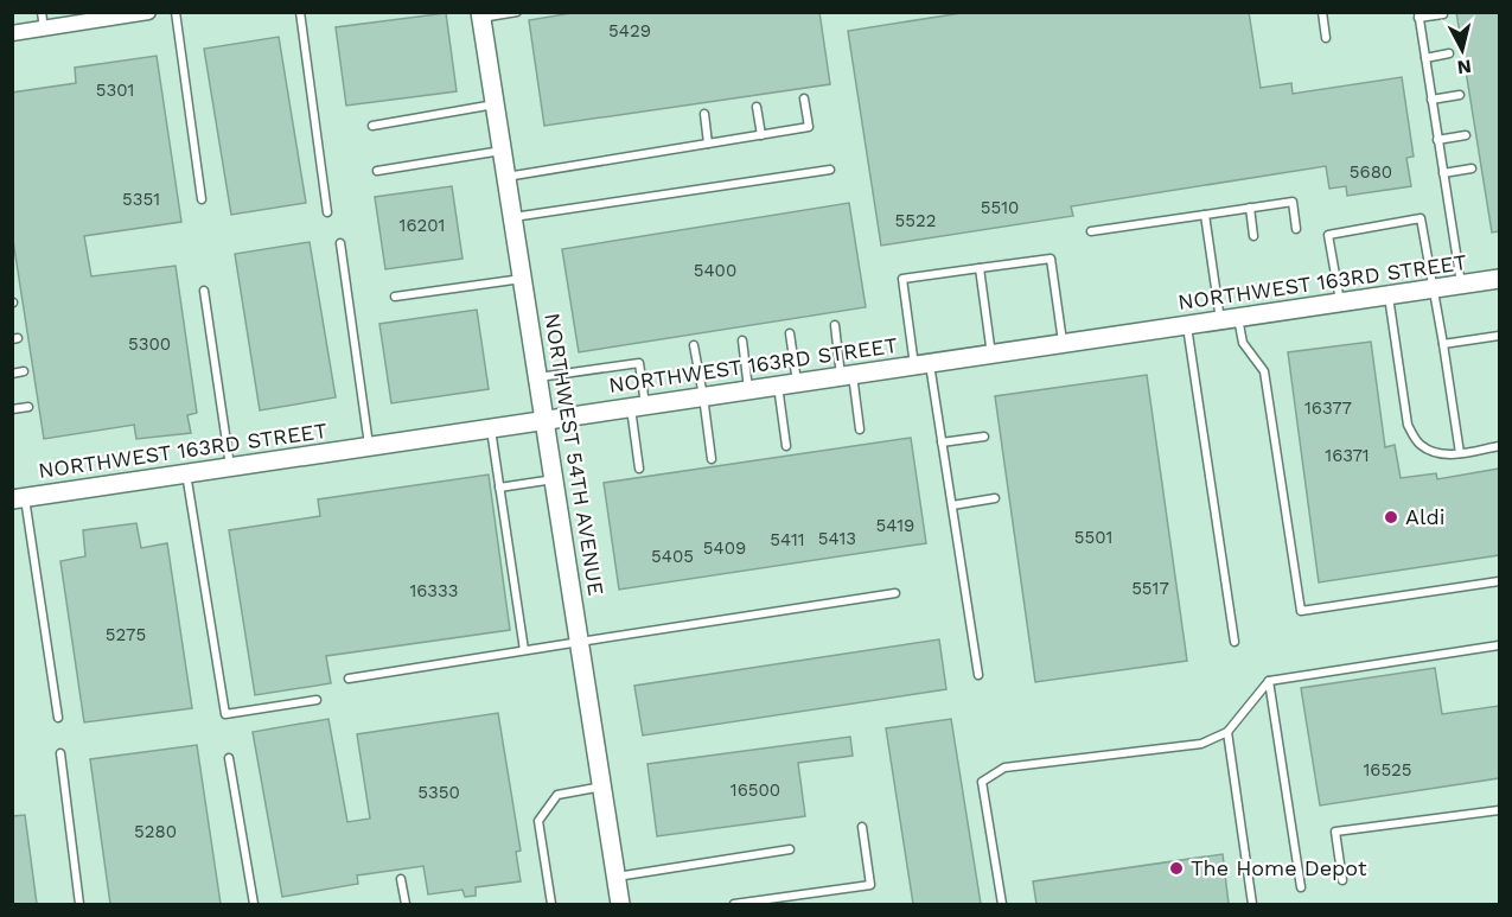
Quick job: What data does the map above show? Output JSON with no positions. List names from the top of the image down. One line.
{"streets":{"street":["NORTHWEST 163RD STREET","NORTHWEST 54TH AVENUE"]},"crossings":[["NORTHWEST 163RD STREET","NORTHWEST 54TH AVENUE"]],"places":["Aldi","The Home Depot"],"house_numbers":["5429","5301","5680","5351","5510","5522","16201","5400","5300","16377","16371","5419","5501","5413","5411","5409","5405","5517","16333","5275","16525","16500","5350","5280"],"north":"bottom"}
